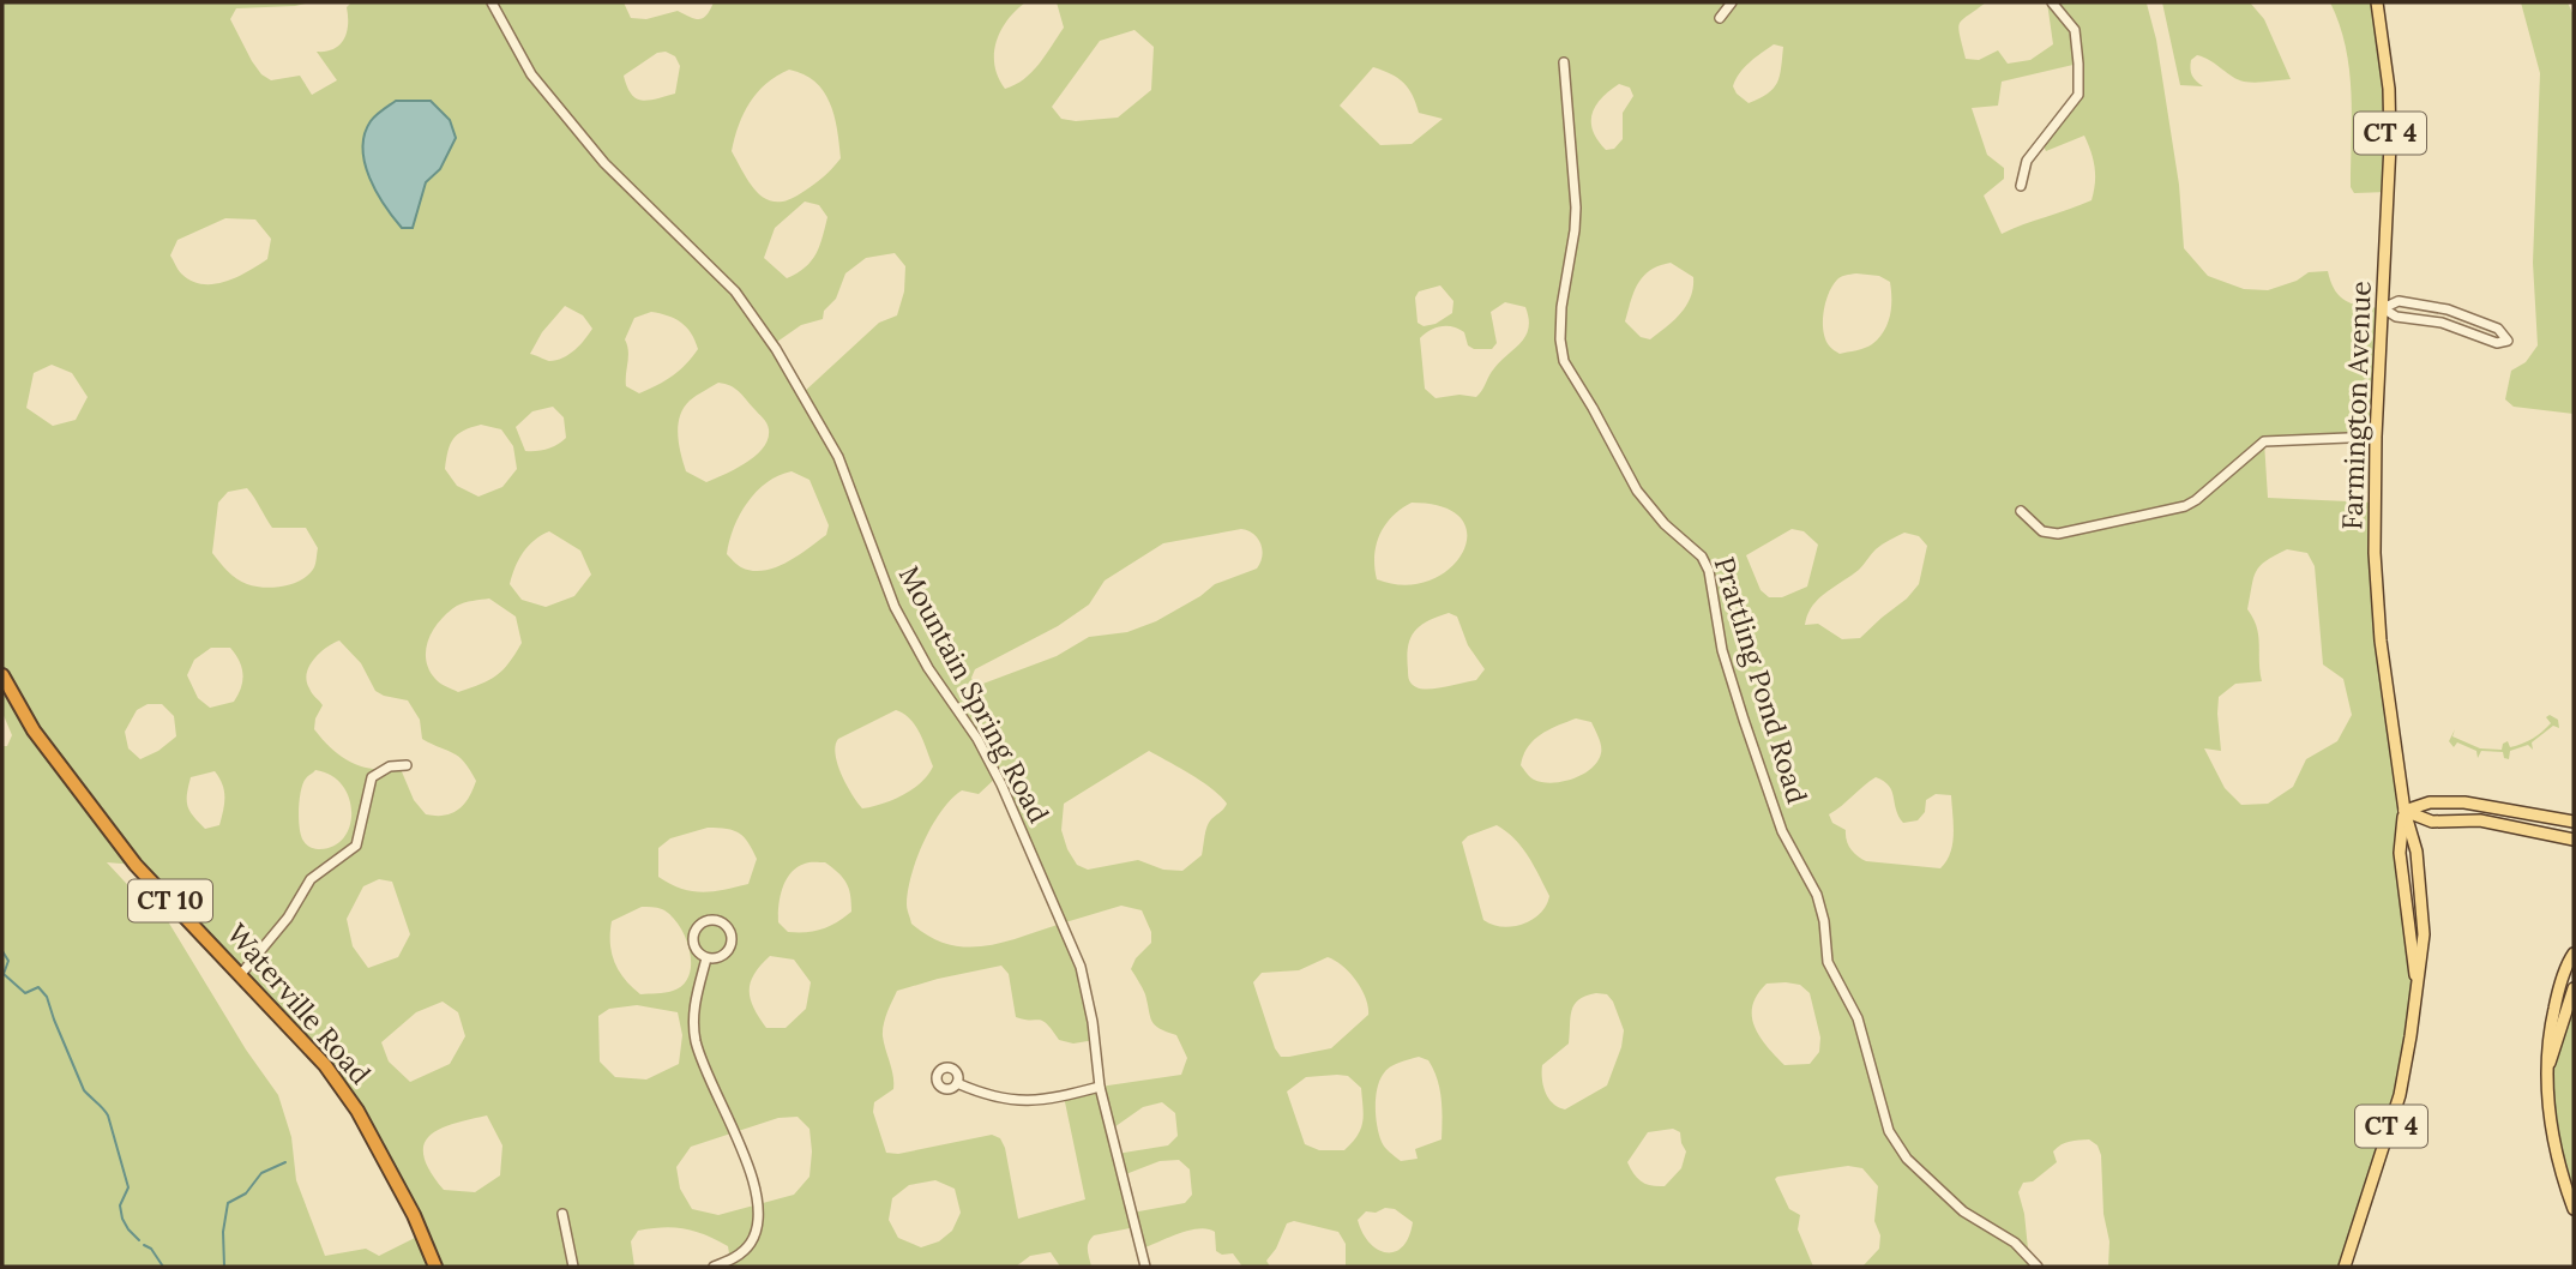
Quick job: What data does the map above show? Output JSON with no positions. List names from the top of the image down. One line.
{"streets":{"highway":["CT 10","Waterville Road"],"main road":["CT 4","Farmington Avenue"],"street":["Prattling Pond Road","Mountain Spring Road"]}}
